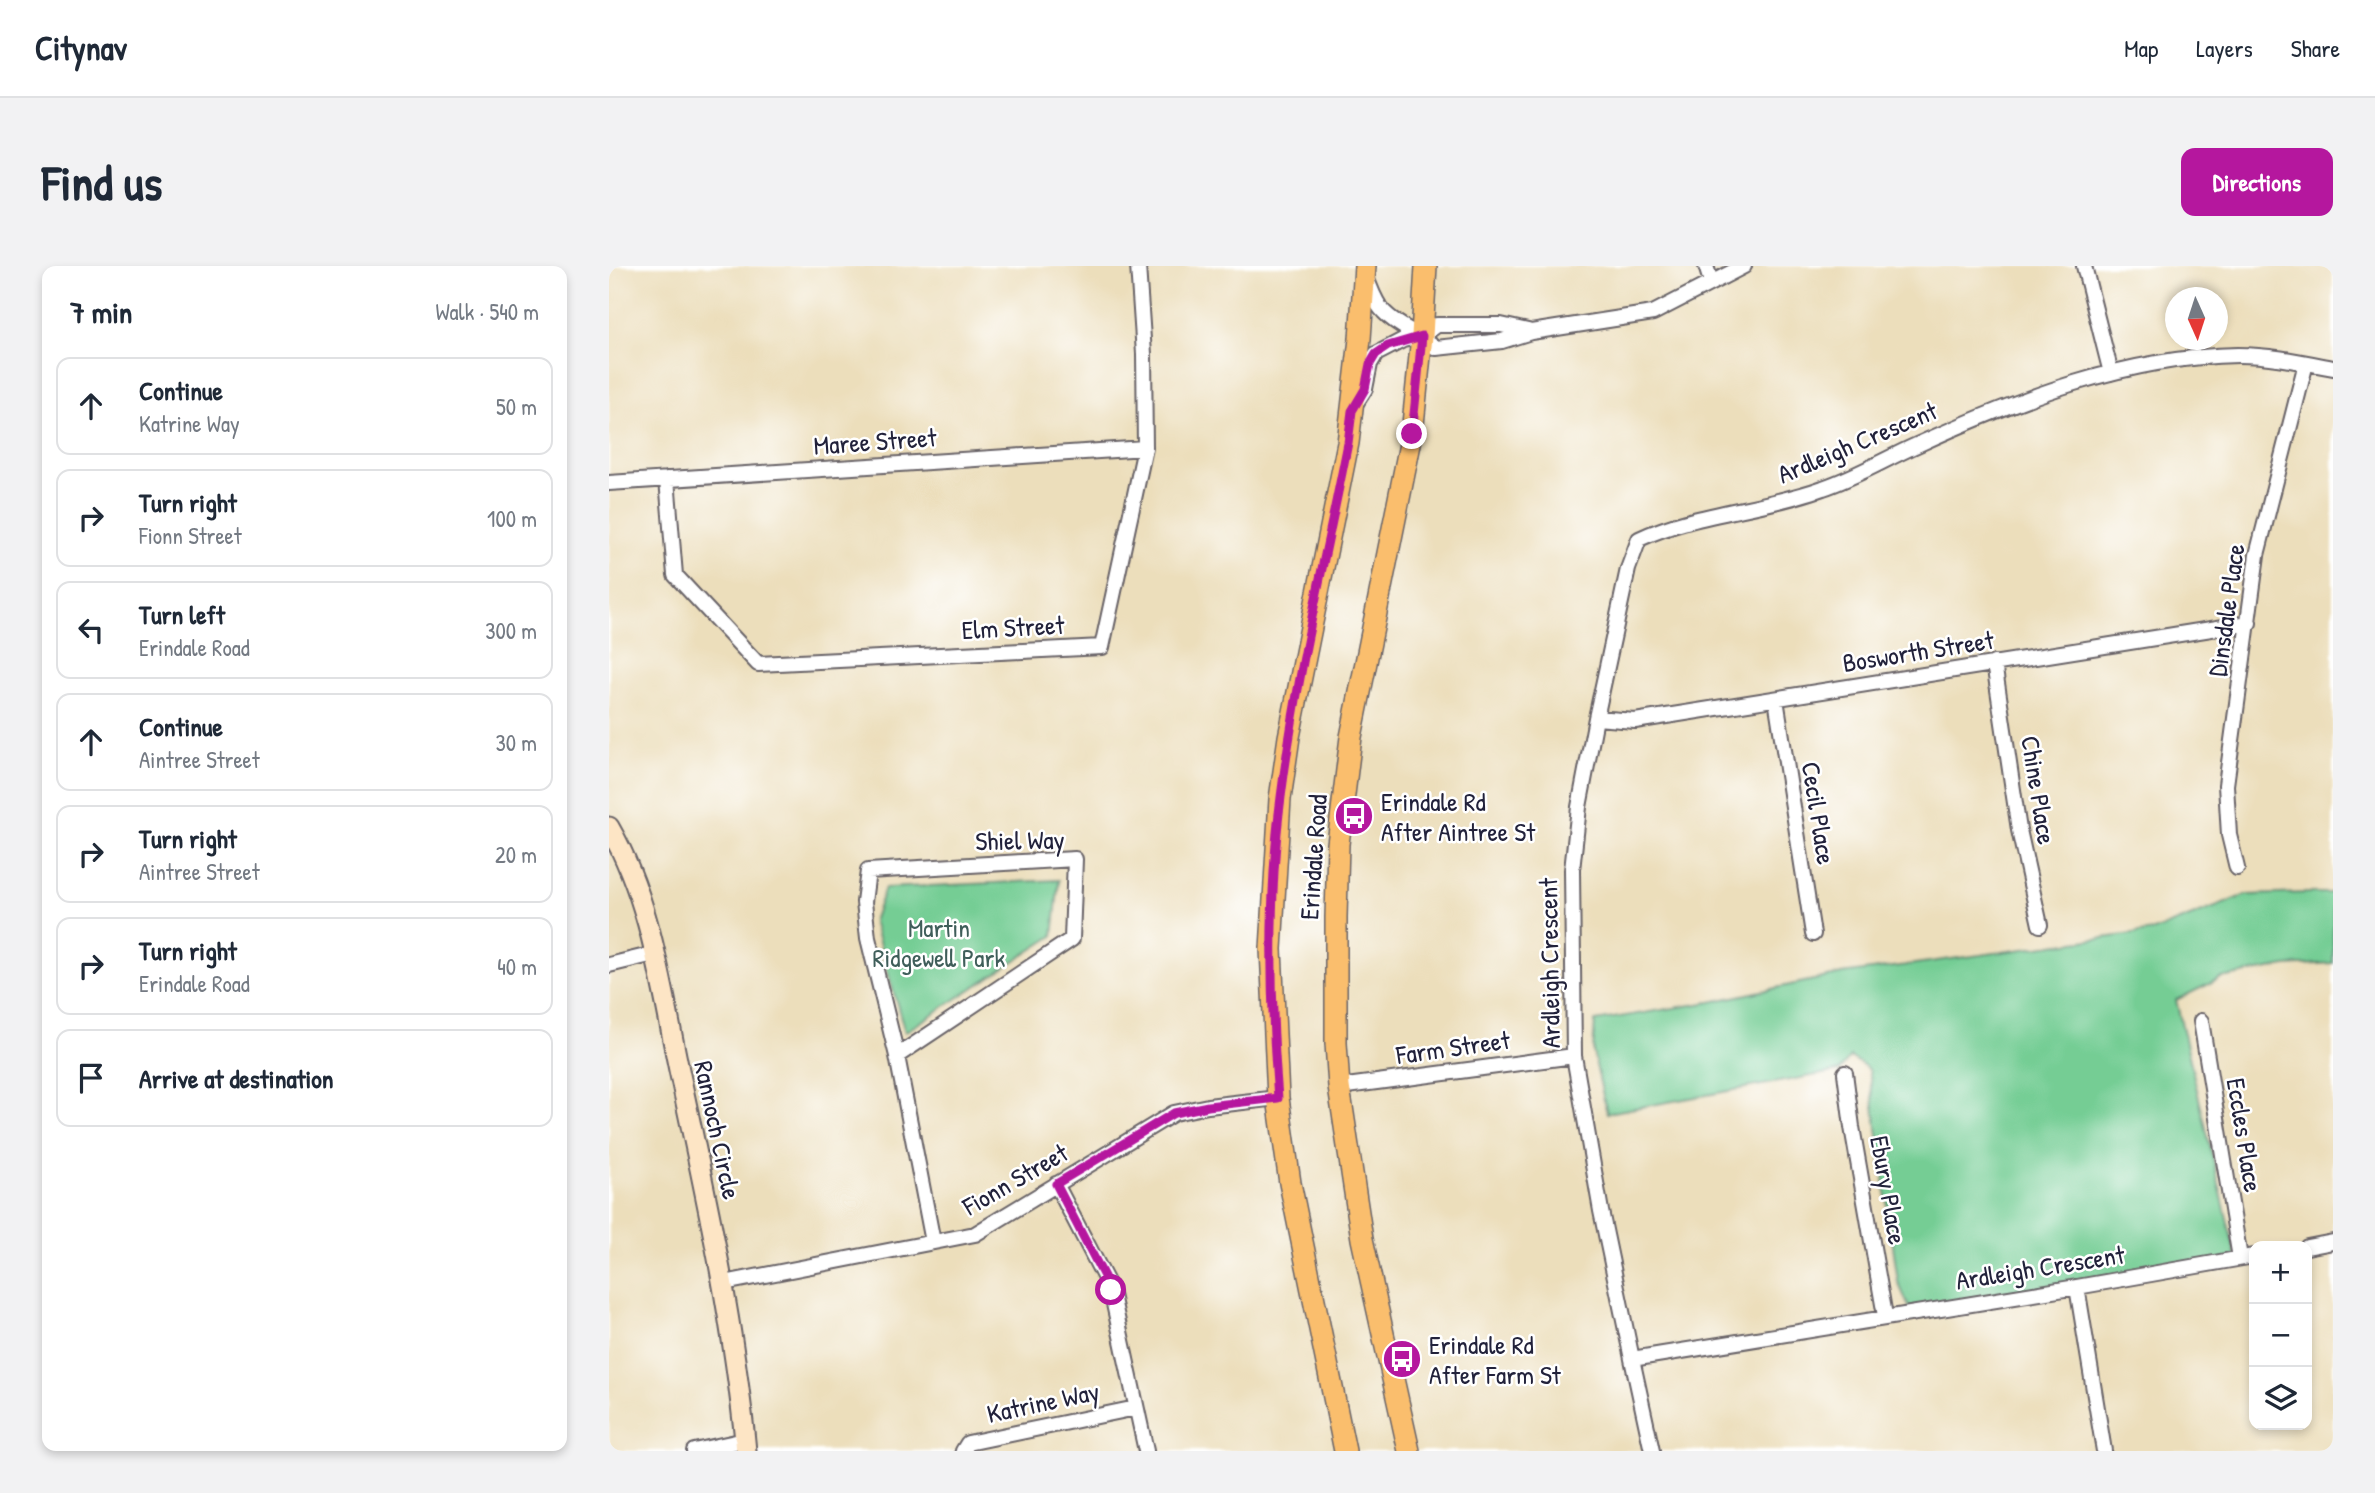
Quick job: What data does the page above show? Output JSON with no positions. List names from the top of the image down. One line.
{"streets":{"main road":["Erindale Road"],"street":["Maree Street","Ardleigh Crescent","Dinsdale Place","Elm Street","Bosworth Street","Chine Place","Cecil Place","Shiel Way","Farm Street","Rannoch Circle","Eccles Place","Fionn Street","Ebury Place","Katrine Way"]},"crossings":[["Maree Street","Elm Street"],["Ardleigh Crescent","Dinsdale Place"],["Ardleigh Crescent","Bosworth Street"],["Ardleigh Crescent","Farm Street"],["Ardleigh Crescent","Eccles Place"],["Ardleigh Crescent","Ebury Place"],["Dinsdale Place","Bosworth Street"],["Bosworth Street","Chine Place"],["Bosworth Street","Cecil Place"],["Shiel Way","Fionn Street"],["Erindale Road","Farm Street"],["Erindale Road","Fionn Street"],["Rannoch Circle","Fionn Street"],["Fionn Street","Katrine Way"]],"parks":["Martin Ridgewell Park"],"places":{"bus stop":["Erindale Rd After Aintree St","Erindale Rd After Farm St"]},"north":"bottom","page":{"header":"Citynav","nav":["Map","Layers","Share"],"buttons":"Directions","title":"Find us","heading":["7 min","Walk · 540 m"],"list":[["Continue","Katrine Way","50 m"],["Turn right","Fionn Street","100 m"],["Turn left","Erindale Road","300 m"],["Continue","Aintree Street","30 m"],["Turn right","Aintree Street","20 m"],["Turn right","Erindale Road","40 m"],"Arrive at destination"],"map_buttons":["+","−"]}}
